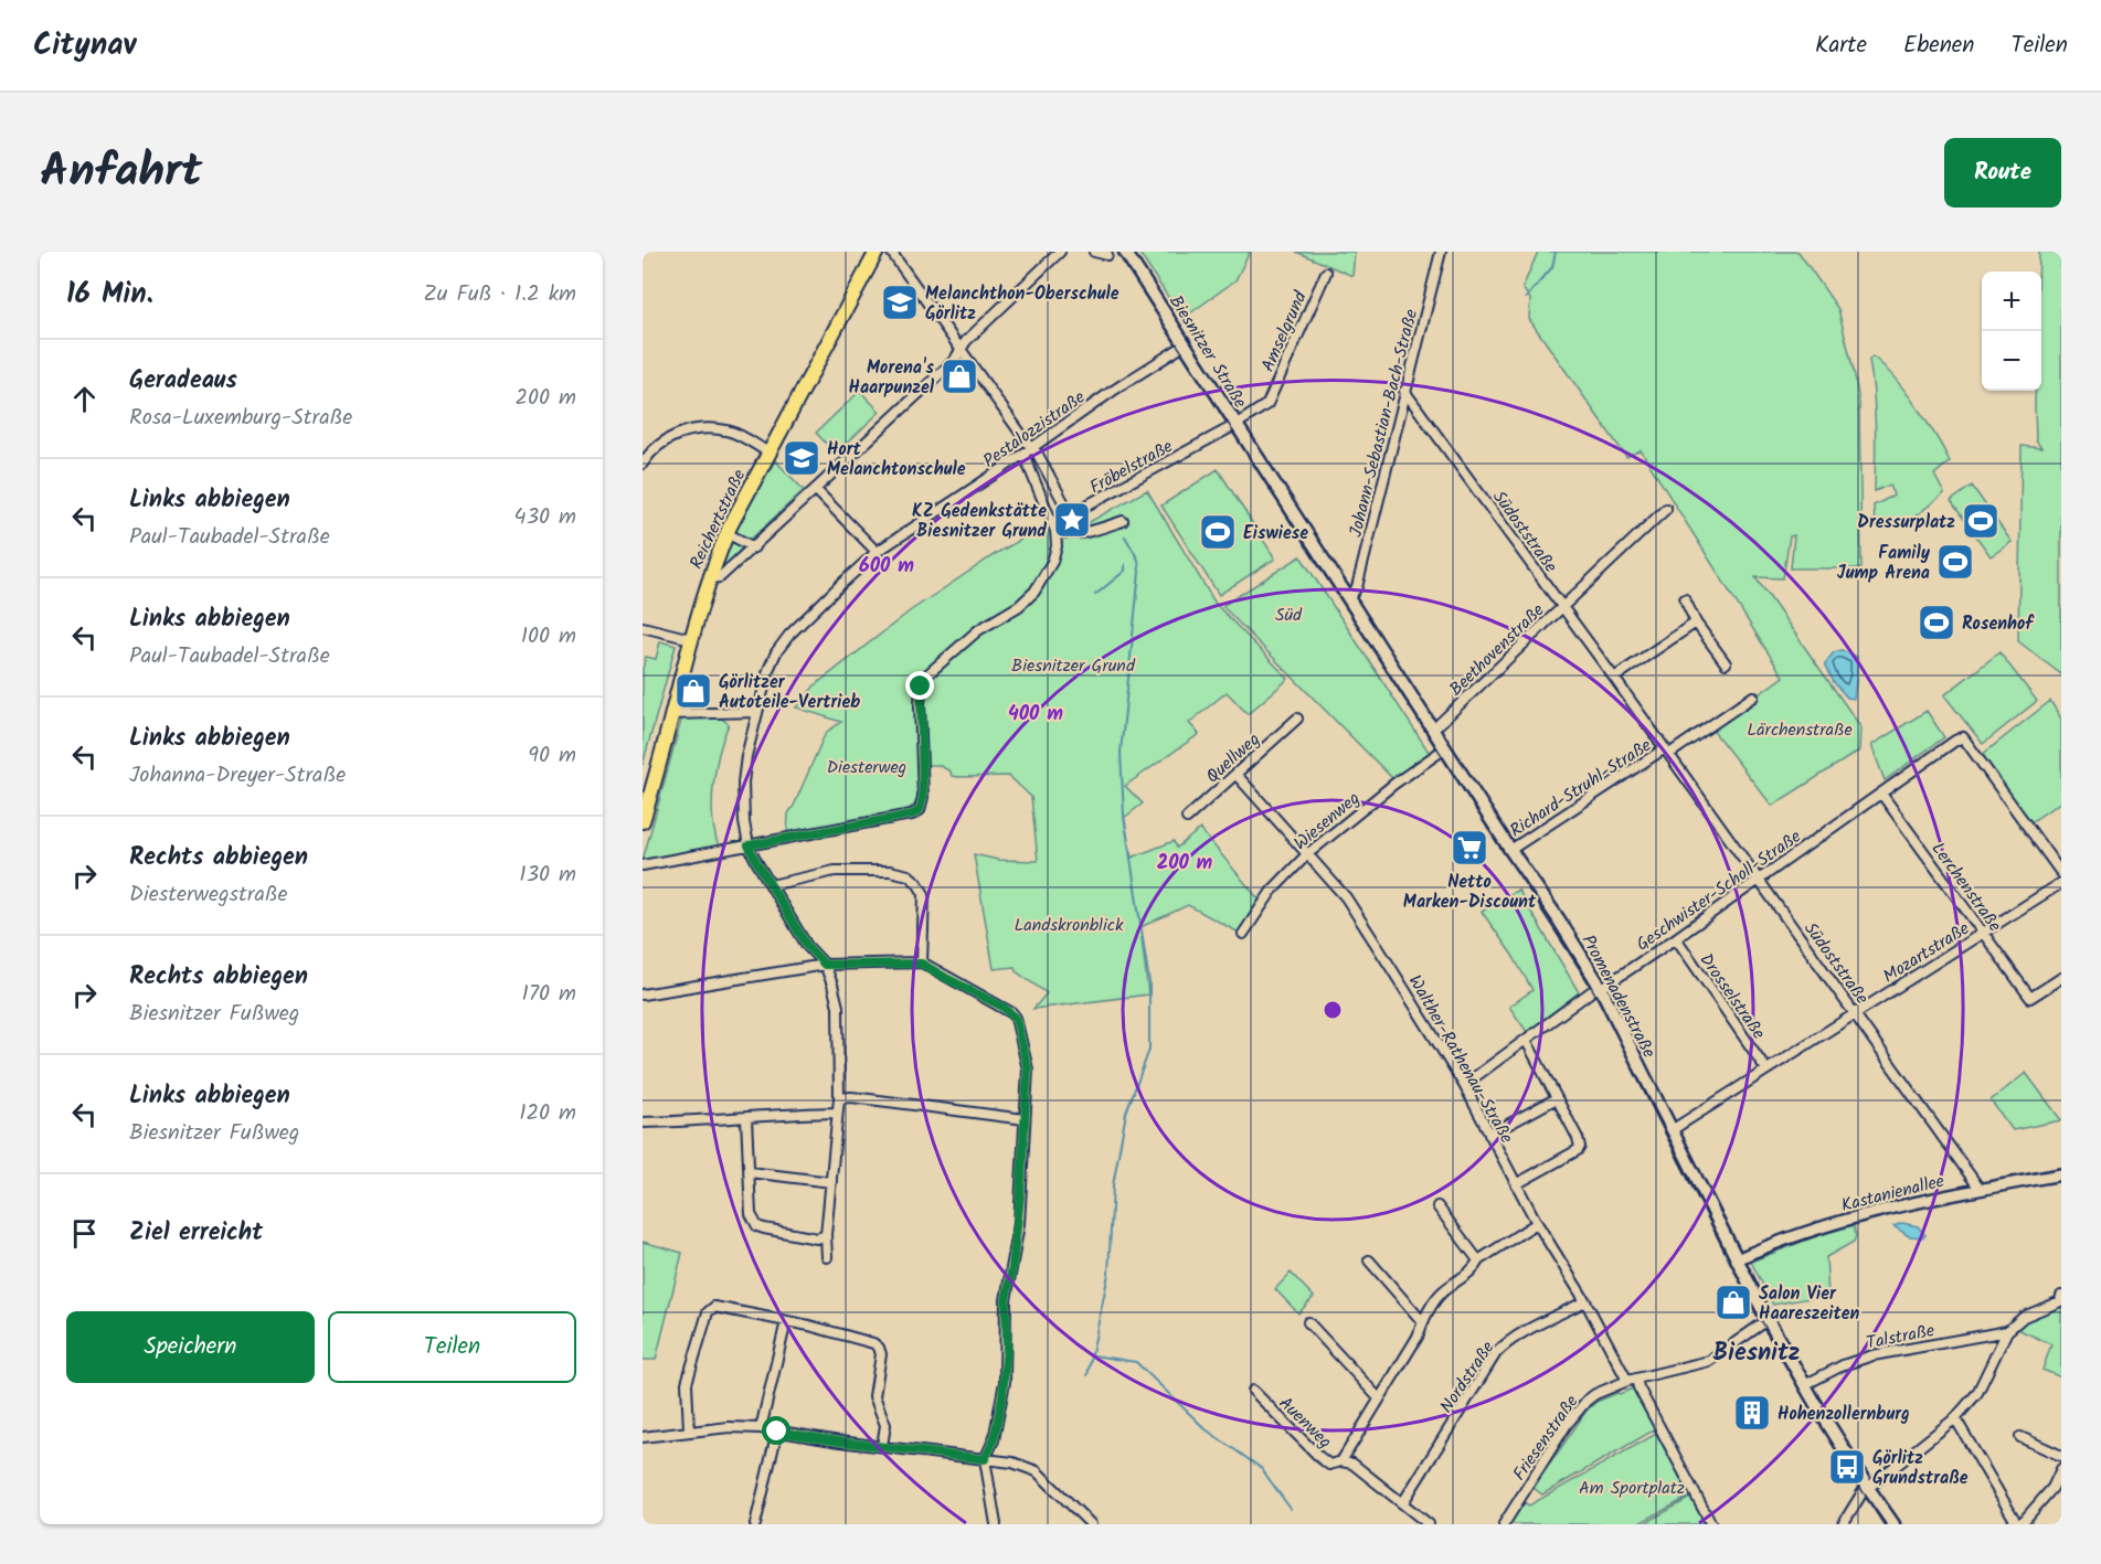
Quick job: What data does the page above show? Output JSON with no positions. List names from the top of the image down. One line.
{"streets":{"main road":["Biesnitzer Straße","Reichertstraße","Promenadenstraße"],"street":["Amselgrund","Johann-Sebastian-Bach-Straße","Pestalozzistraße","Fröbelstraße","Südoststraße","Beethovenstraße","Quellweg","Richard-Struhl-Straße","Wiesenweg","Lerchenstraße","Geschwister-Scholl-Straße","Mozartstraße","Drosselstraße","Walther-Rathenau-Straße","Kastanienallee","Talstraße","Nordstraße","Auenweg","Friesenstraße"]},"crossings":[["Amselgrund","Biesnitzer Straße"],["Amselgrund","Fröbelstraße"],["Biesnitzer Straße","Pestalozzistraße"],["Biesnitzer Straße","Fröbelstraße"],["Biesnitzer Straße","Promenadenstraße"],["Johann-Sebastian-Bach-Straße","Südoststraße"],["Johann-Sebastian-Bach-Straße","Promenadenstraße"],["Pestalozzistraße","Fröbelstraße"],["Südoststraße","Beethovenstraße"],["Südoststraße","Richard-Struhl-Straße"],["Südoststraße","Geschwister-Scholl-Straße"],["Südoststraße","Mozartstraße"],["Südoststraße","Kastanienallee"],["Beethovenstraße","Promenadenstraße"],["Quellweg","Walther-Rathenau-Straße"],["Richard-Struhl-Straße","Promenadenstraße"],["Wiesenweg","Promenadenstraße"],["Wiesenweg","Walther-Rathenau-Straße"],["Lerchenstraße","Geschwister-Scholl-Straße"],["Lerchenstraße","Mozartstraße"],["Geschwister-Scholl-Straße","Promenadenstraße"],["Geschwister-Scholl-Straße","Drosselstraße"],["Geschwister-Scholl-Straße","Walther-Rathenau-Straße"],["Mozartstraße","Promenadenstraße"],["Mozartstraße","Drosselstraße"],["Promenadenstraße","Kastanienallee"],["Promenadenstraße","Talstraße"],["Promenadenstraße","Friesenstraße"],["Walther-Rathenau-Straße","Nordstraße"],["Walther-Rathenau-Straße","Auenweg"],["Walther-Rathenau-Straße","Friesenstraße"],["Nordstraße","Auenweg"]],"districts":["Biesnitz"],"parks":["Süd","Biesnitzer Grund","Lärchenstraße","Diesterweg","Landskronblick","Am Sportplatz"],"places":{"school or university":["Melanchthon-Oberschule Görlitz","Hort Melanchtonschule"],"shop":["Morena's Haarpunzel","Görlitzer Autoteile-Vertrieb","Salon Vier Haareszeiten"],"place":["KZ Gedenkstätte Biesnitzer Grund"],"sports":["Dressurplatz","Eiswiese","Family Jump Arena","Rosenhof"],"supermarket":["Netto Marken-Discount"],"building":["Hohenzollernburg"],"bus stop":["Görlitz Grundstraße"]},"page":{"header":"Citynav","nav":["Karte","Ebenen","Teilen"],"title":"Anfahrt","buttons":["Route",["Speichern","Teilen"]],"heading":["16 Min.","Zu Fuß · 1.2 km"],"map_buttons":["+","−"],"list":[["Geradeaus","Rosa-Luxemburg-Straße","200 m"],["Links abbiegen","Paul-Taubadel-Straße","430 m"],["Links abbiegen","Paul-Taubadel-Straße","100 m"],["Links abbiegen","Johanna-Dreyer-Straße","90 m"],["Rechts abbiegen","Diesterwegstraße","130 m"],["Rechts abbiegen","Biesnitzer Fußweg","170 m"],["Links abbiegen","Biesnitzer Fußweg","120 m"],"Ziel erreicht"]},"rings":["600 m","400 m","200 m"]}
